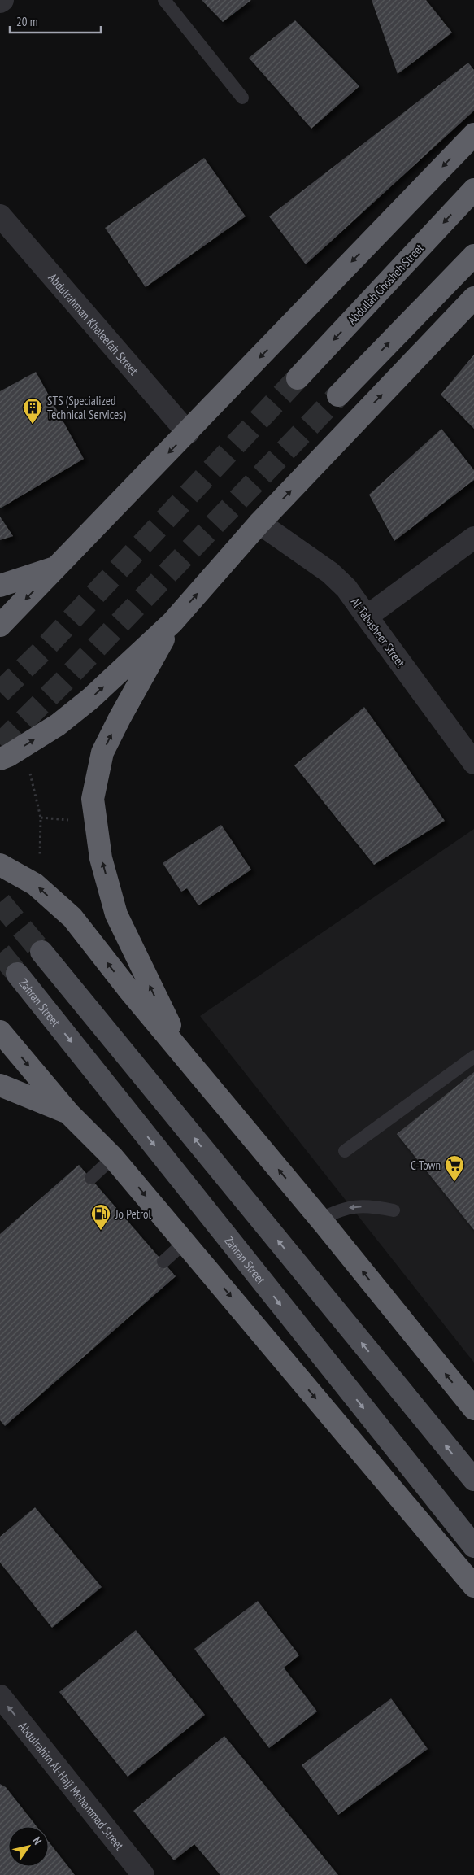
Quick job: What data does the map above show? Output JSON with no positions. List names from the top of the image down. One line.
{"streets":{"highway":["Abdullah Ghosheh Street"],"main road":["Zahran Street"],"street":["Abdulrahman Khaleefah Street","Al-Tabasheer Street","Abdulrahim Al-Hajj Mohammad Street"]},"one_way":["Abdulrahim Al-Hajj Mohammad Street"],"places":{"building":["STS (Specialized Technical Services)"],"supermarket":["C-Town"],"fuel station":["Jo Petrol"]},"scale_bar":"20 m","north":"top right"}
